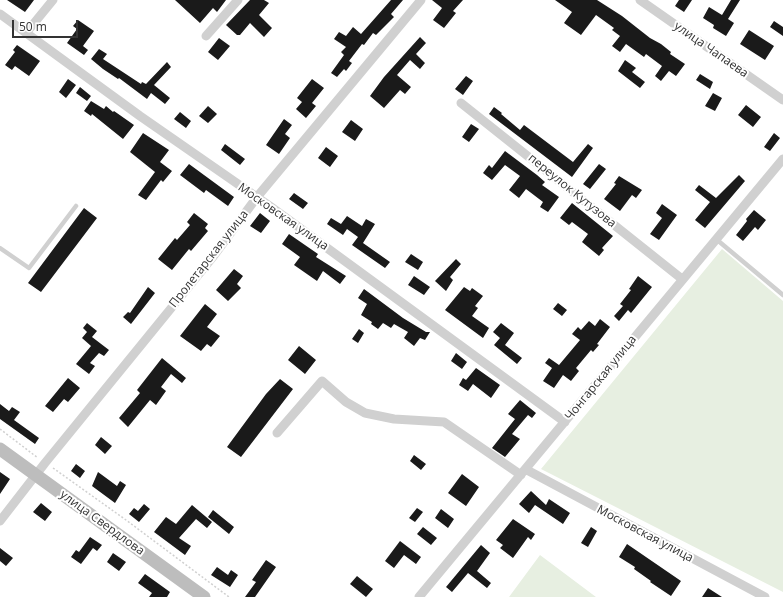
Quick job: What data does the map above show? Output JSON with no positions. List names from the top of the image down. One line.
{"streets":{"street":["улица Чапаева","переулок Кутузова","Московская улица","Пролетарская улица","Чонгарская улица","улица Свердлова"]},"crossings":[["переулок Кутузова","Чонгарская улица"],["Московская улица","Пролетарская улица"],["Московская улица","Чонгарская улица"],["Пролетарская улица","улица Свердлова"]],"scale_bar":"50 m"}
